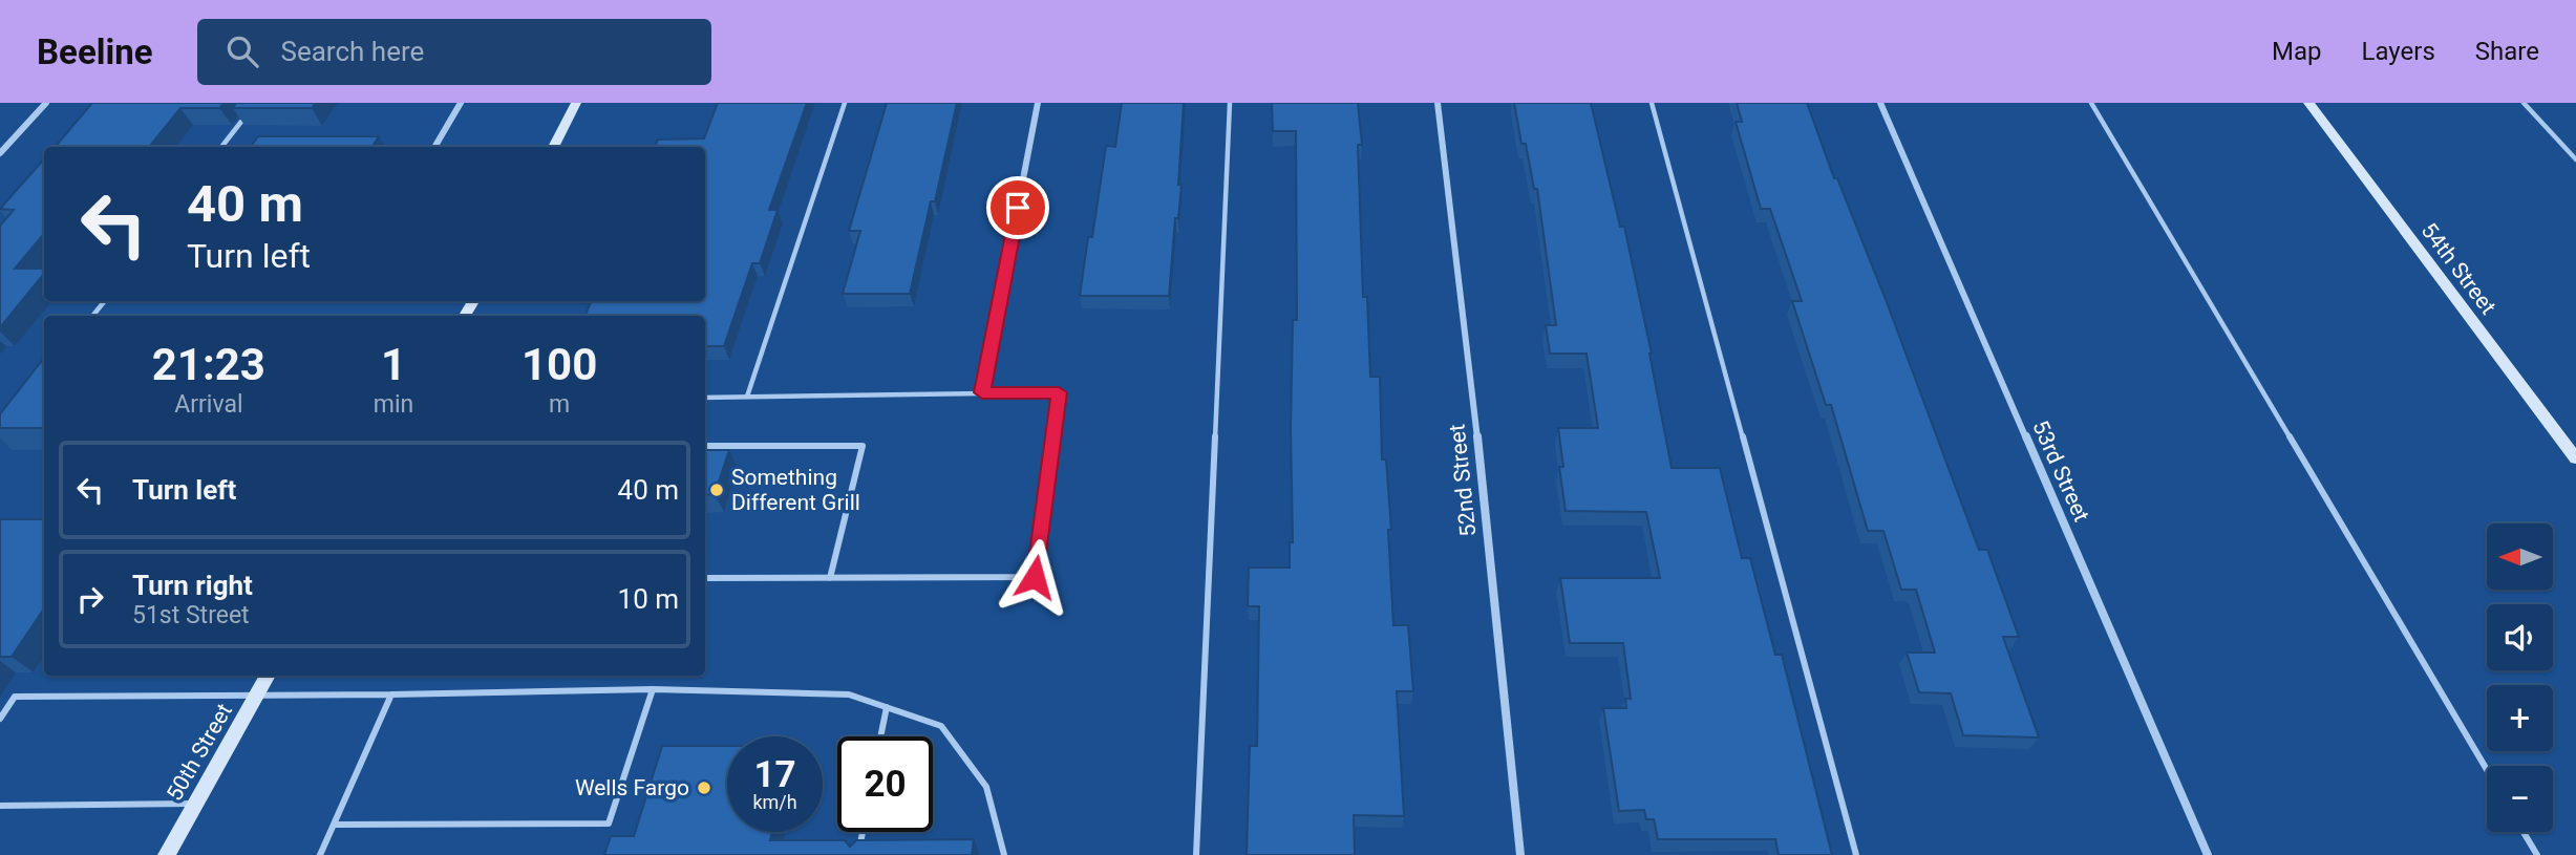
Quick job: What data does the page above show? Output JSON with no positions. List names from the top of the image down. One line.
{"streets":{"street":["54th Street","53rd Street","52nd Street","50th Street"]},"places":["Something Different Grill","Wells Fargo"],"north":"left","page":{"header":"Beeline","search":"Search here","nav":["Map","Layers","Share"],"turn":["40 m","Turn left"],"eta":["21:23","Arrival","1","min","100","m"],"list":[{"name":"Turn left","value":"40 m"},{"name":"Turn right","note":"51st Street","value":"10 m"}],"map_buttons":["+","−"],"speed":"17 km/h","limit":"20"}}
